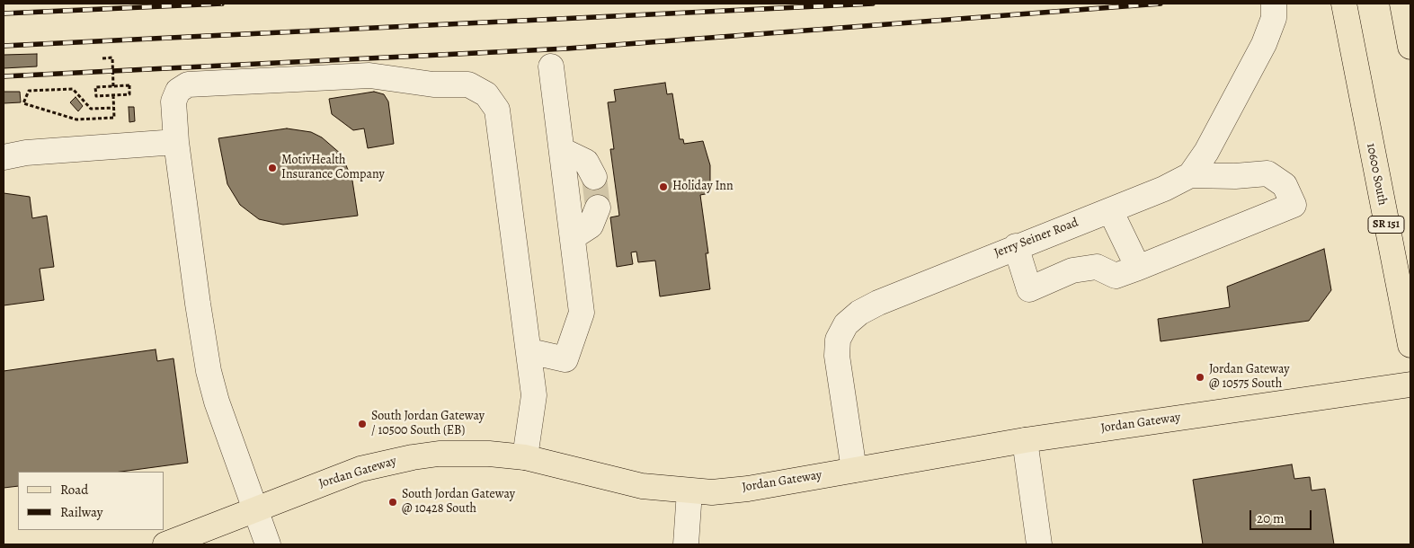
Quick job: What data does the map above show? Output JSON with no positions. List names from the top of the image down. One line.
{"streets":{"main road":["10600 South","SR 151","Jordan Gateway"],"street":["Jerry Seiner Road"]},"crossings":[["Jerry Seiner Road","Jordan Gateway"]],"places":["MotivHealth Insurance Company","Holiday Inn","Jordan Gateway @ 10575 South","South Jordan Gateway / 10500 South (EB)","South Jordan Gateway @ 10428 South"],"legend":["Road","Railway"],"scale_bar":"20 m"}
